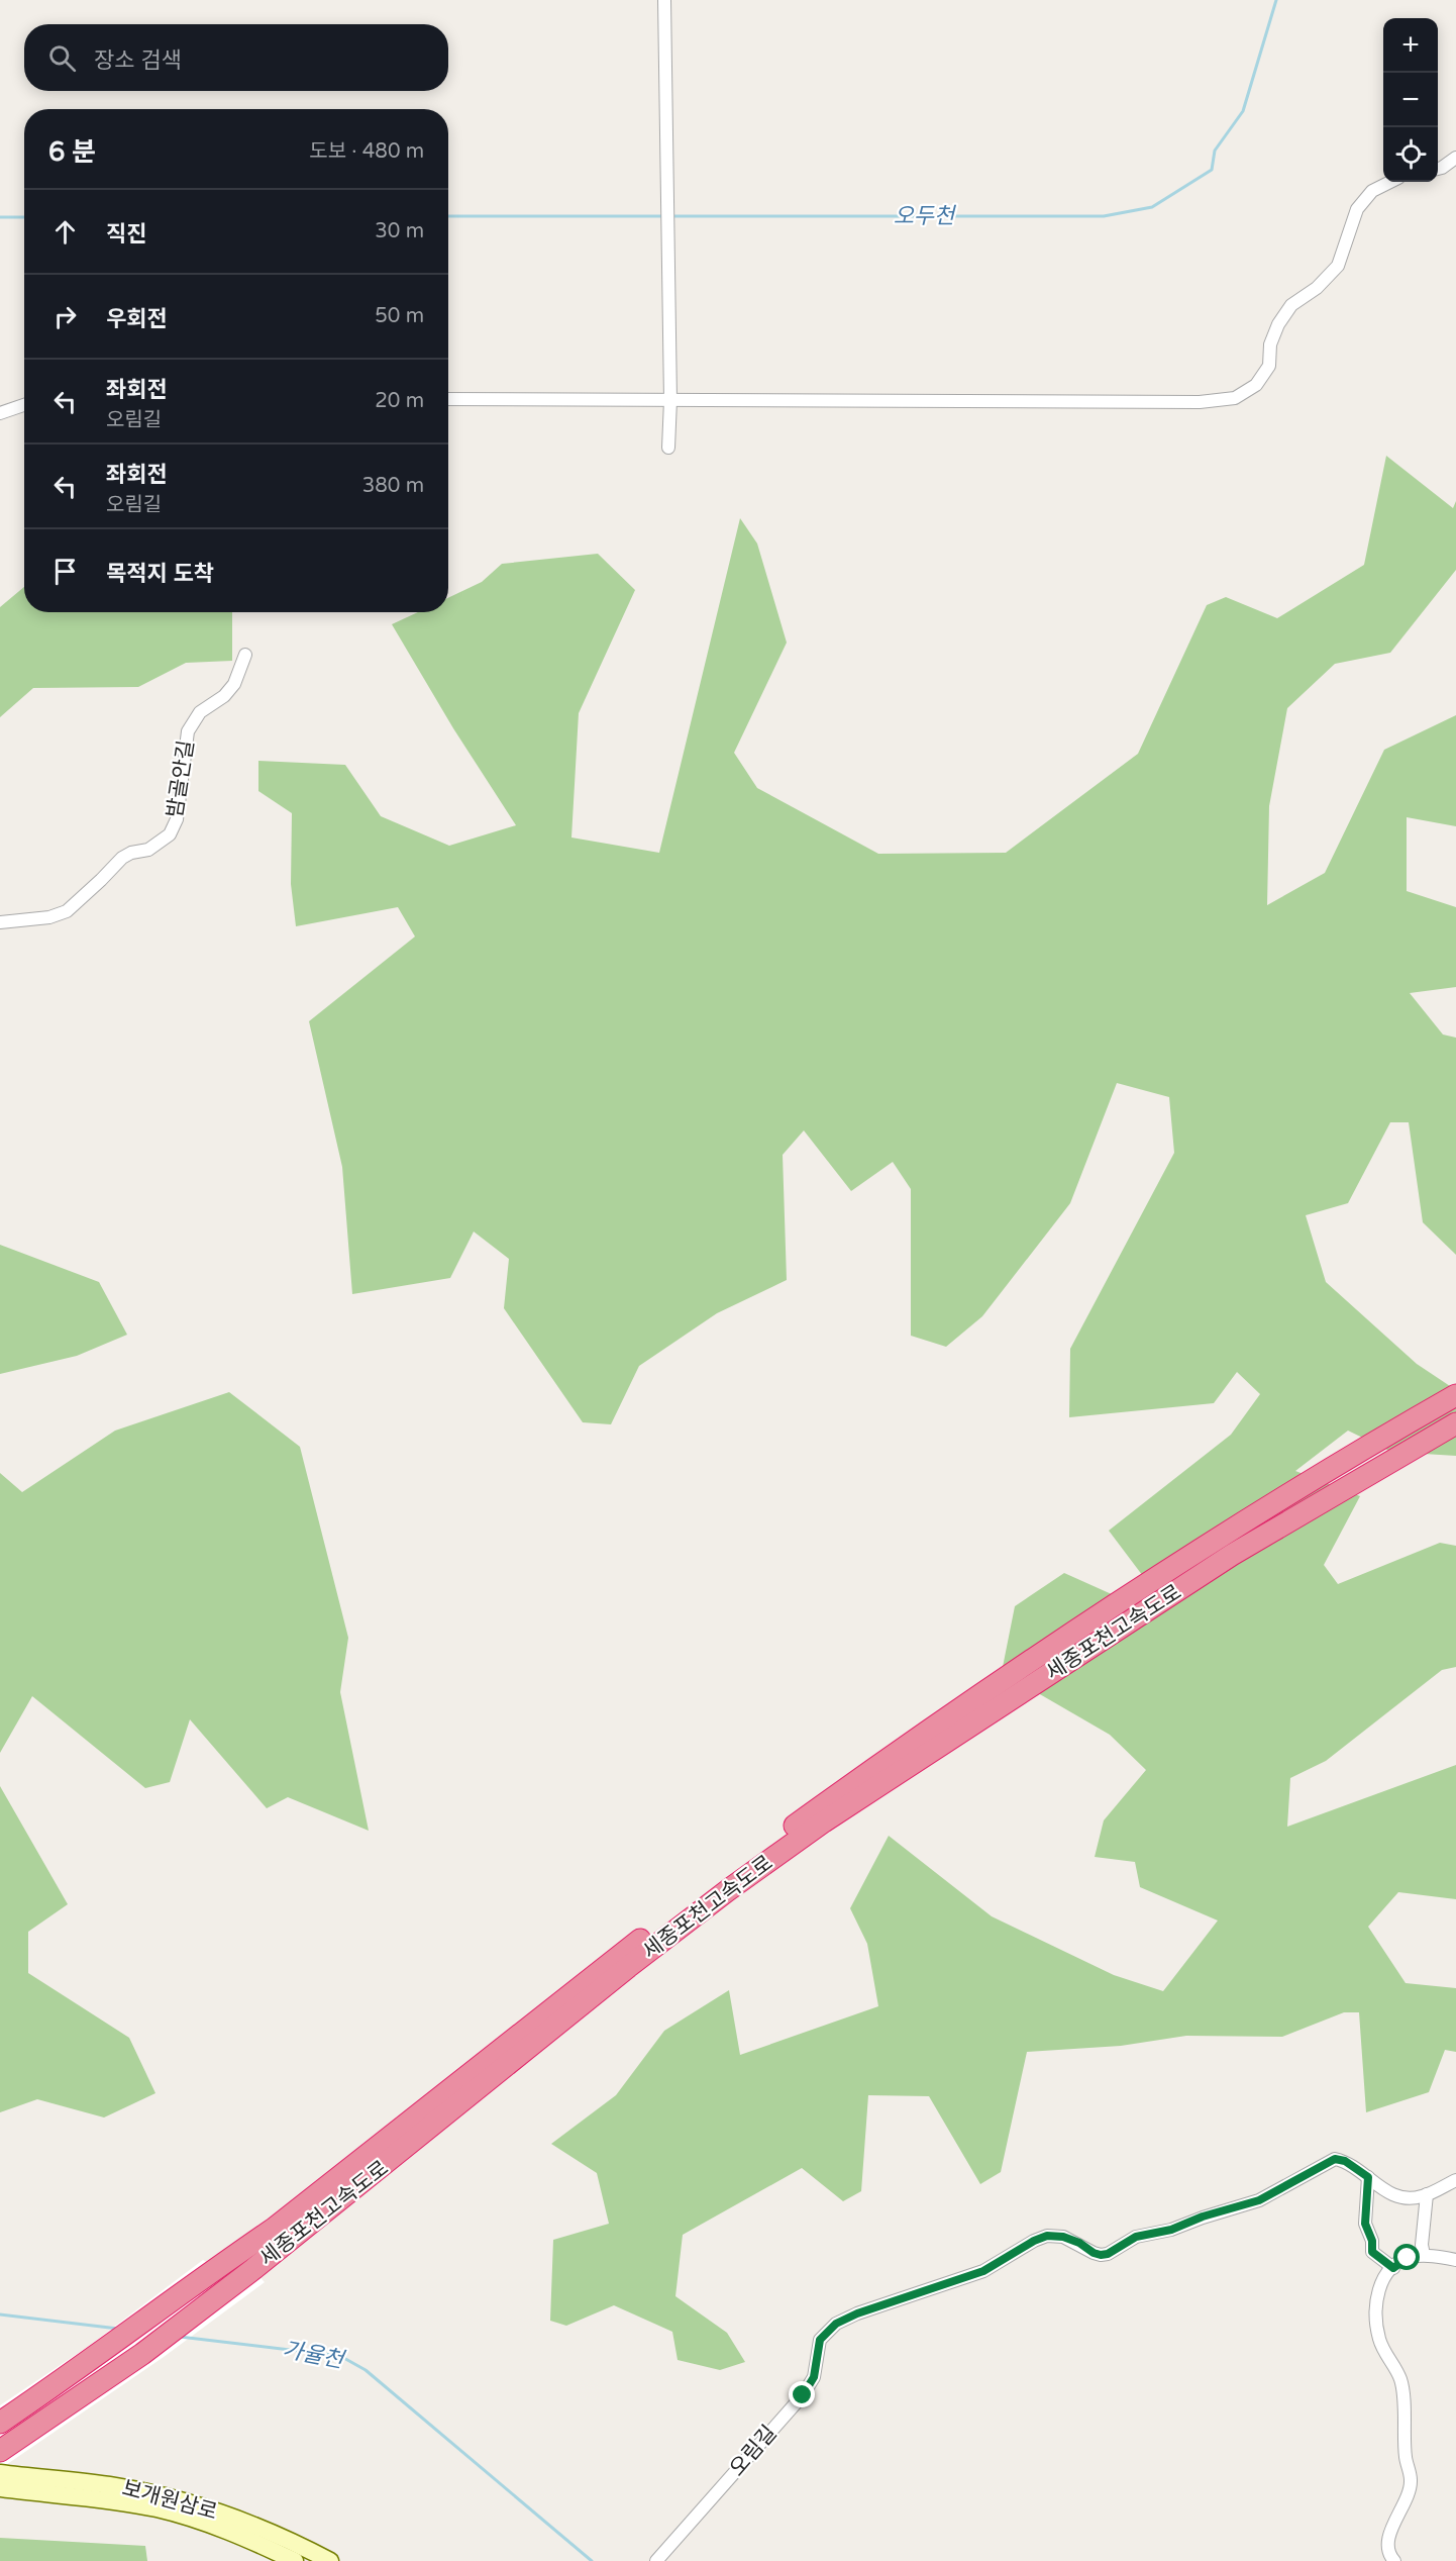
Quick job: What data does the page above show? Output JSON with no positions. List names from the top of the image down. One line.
{"streets":{"highway":["세종포천고속도로"],"main road":["보개원삼로"],"street":["밤골안길","오림길"]},"water":["오두천","가율천"],"page":{"map_buttons":["+","−"],"search":"장소 검색","heading":["6 분","도보 · 480 m"],"list":[["직진","30 m"],["우회전","50 m"],["좌회전","오림길","20 m"],["좌회전","오림길","380 m"],"목적지 도착"]}}
